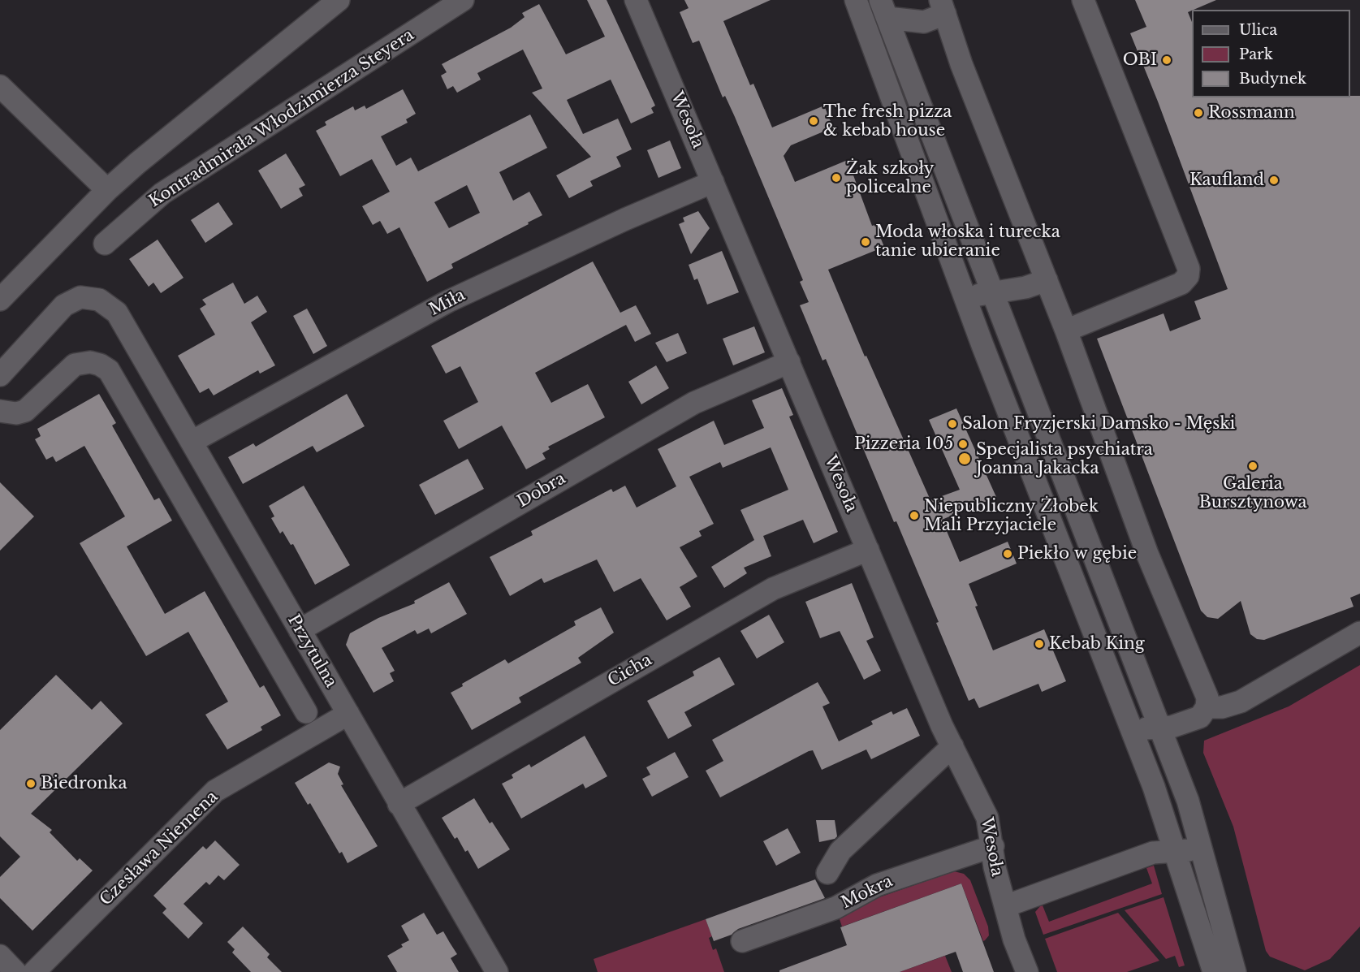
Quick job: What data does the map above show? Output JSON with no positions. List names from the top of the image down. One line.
{"streets":{"street":["Kontradmirała Włodzimierza Steyera","Wesoła","Miła","Dobra","Przytulna","Cicha","Czesława Niemena","Mokra"]},"crossings":[["Wesoła","Miła"],["Wesoła","Dobra"],["Wesoła","Cicha"],["Wesoła","Mokra"],["Miła","Przytulna"],["Dobra","Przytulna"],["Przytulna","Cicha"],["Przytulna","Czesława Niemena"]],"places":["OBI","Rossmann","The fresh pizza & kebab house","Żak szkoły policealne","Kaufland","Moda włoska i turecka tanie ubieranie","Salon Fryzjerski Damsko - Męski","Pizzeria 105","Specjalista psychiatra Joanna Jakacka","Galeria Bursztynowa","Niepubliczny Żłobek Mali Przyjaciele","Piekło w gębie","Kebab King","Biedronka"],"legend":["Ulica","Park","Budynek"]}
